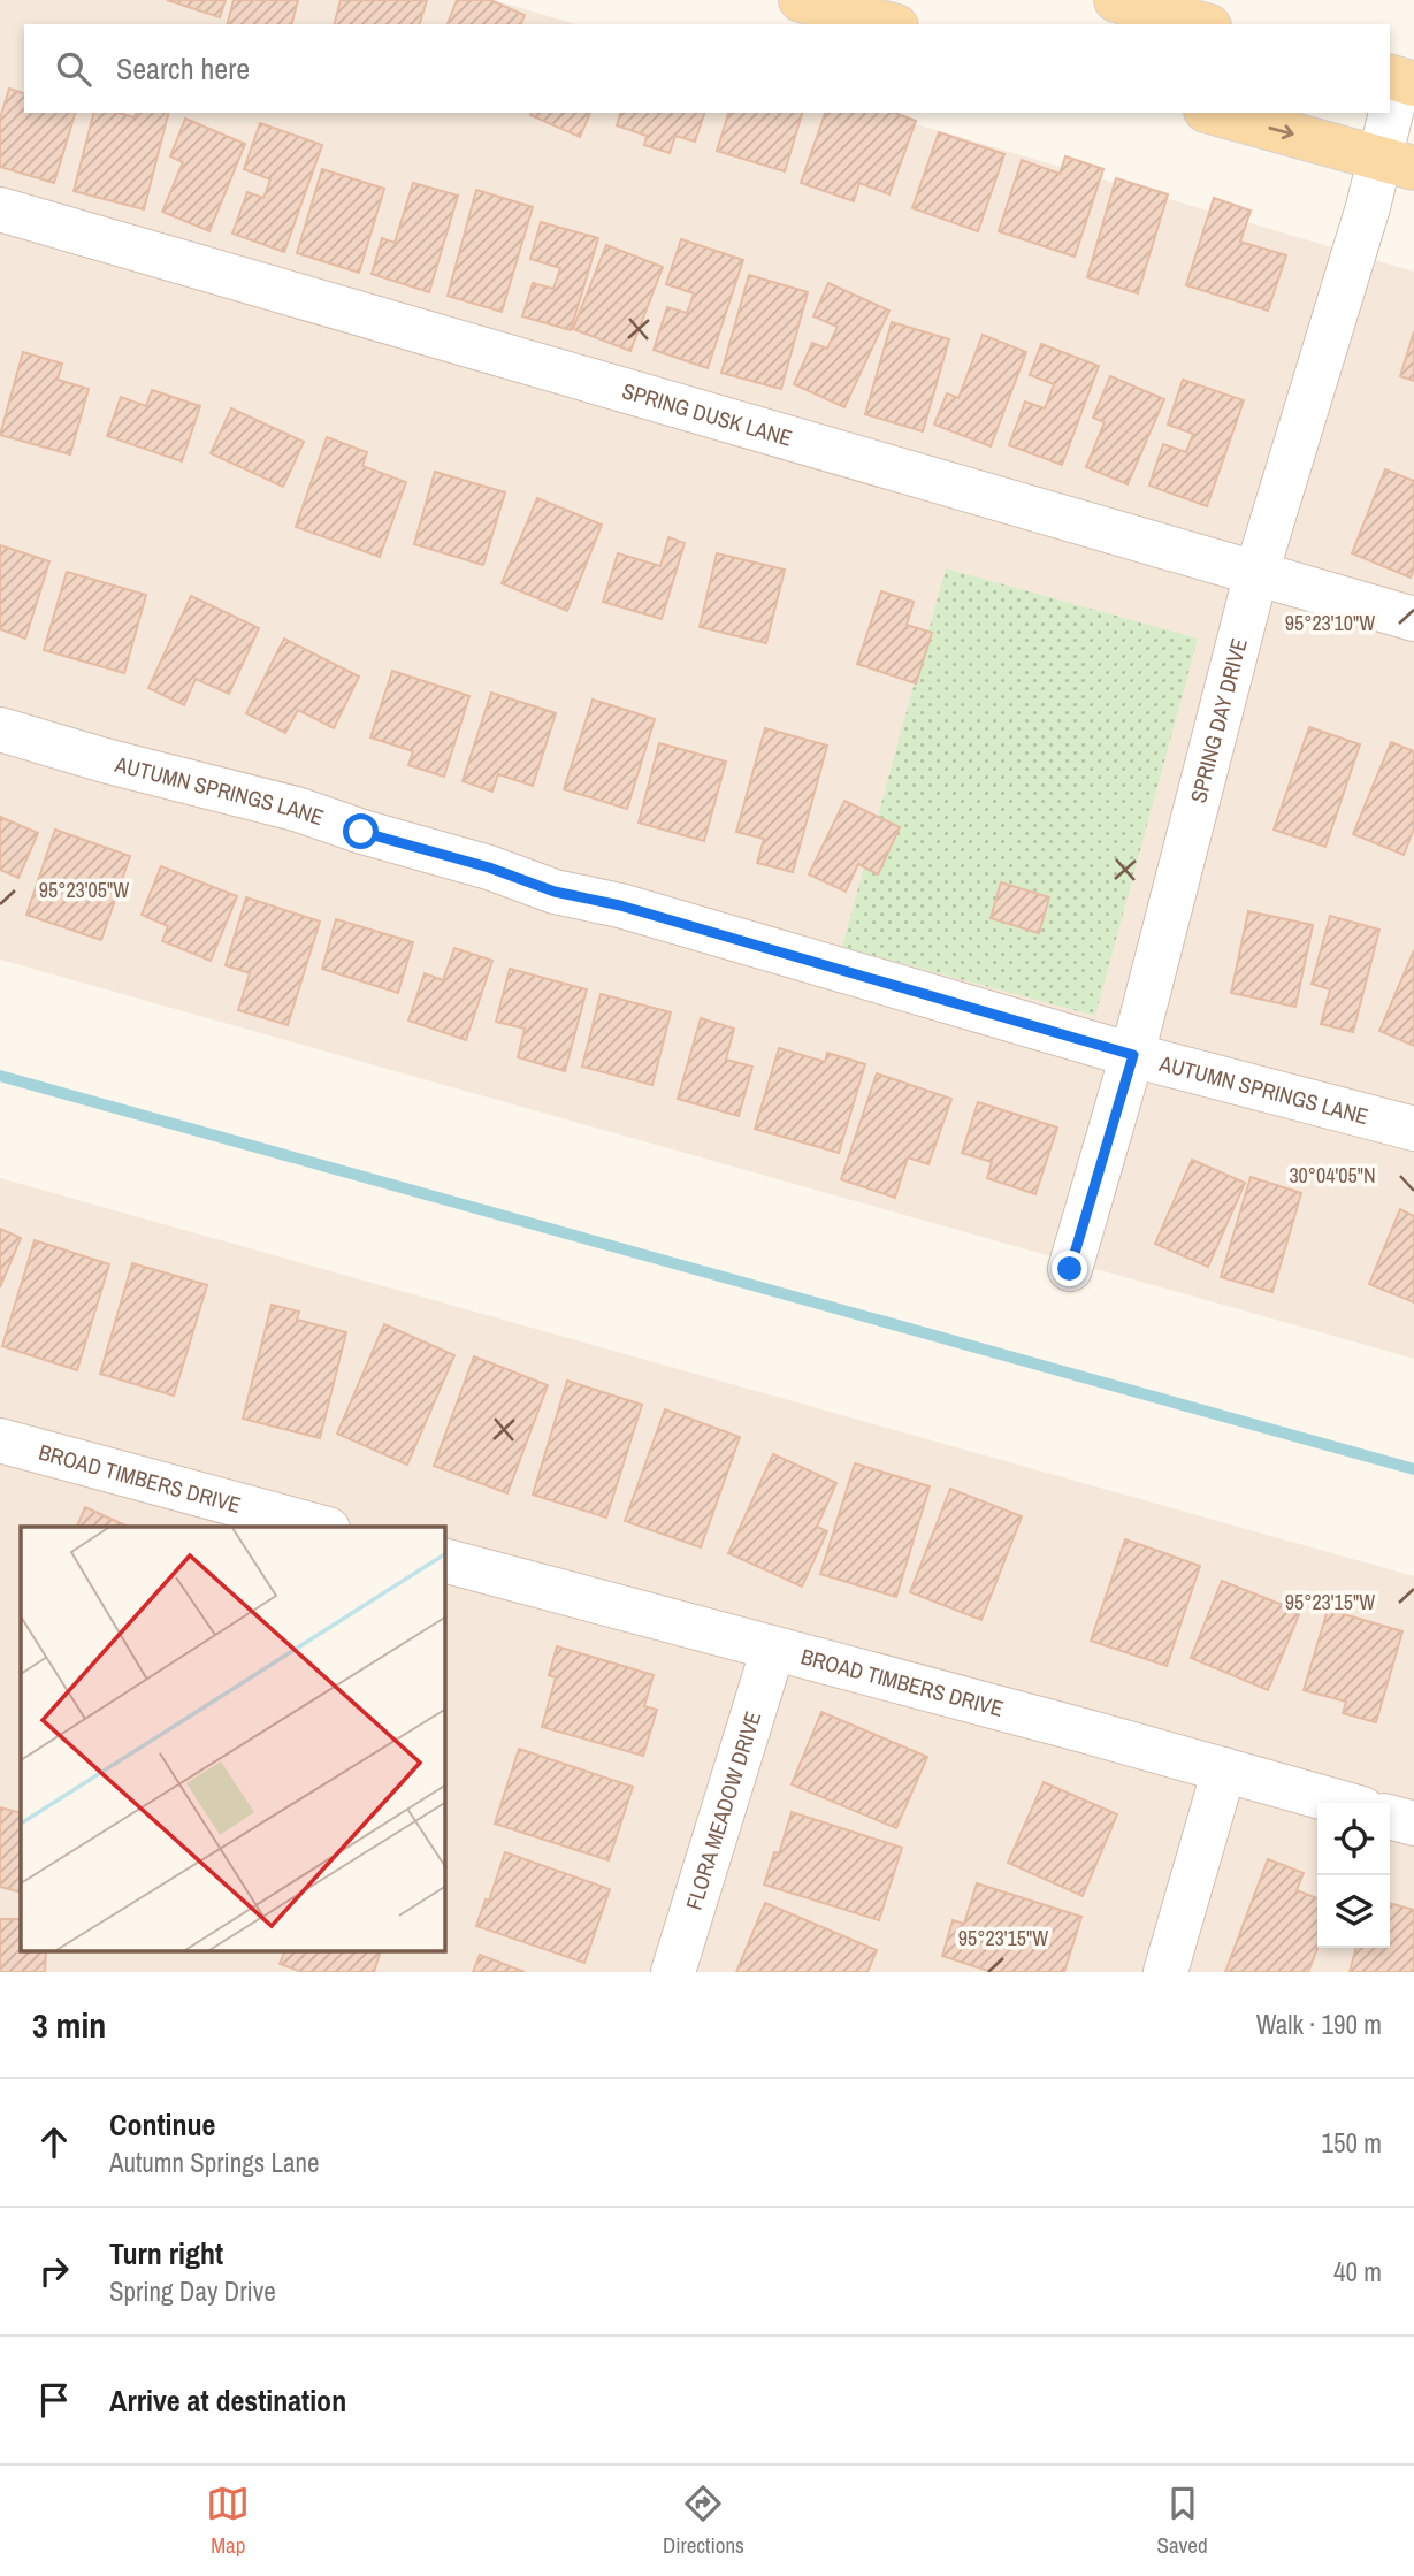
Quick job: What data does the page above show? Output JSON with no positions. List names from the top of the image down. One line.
{"streets":{"street":["SPRING DUSK LANE","SPRING DAY DRIVE","AUTUMN SPRINGS LANE","BROAD TIMBERS DRIVE","FLORA MEADOW DRIVE"]},"crossings":[["SPRING DUSK LANE","SPRING DAY DRIVE"],["SPRING DAY DRIVE","AUTUMN SPRINGS LANE"],["BROAD TIMBERS DRIVE","FLORA MEADOW DRIVE"]],"page":{"search":"Search here","heading":["3 min","Walk · 190 m"],"list":[["Continue","Autumn Springs Lane","150 m"],["Turn right","Spring Day Drive","40 m"],"Arrive at destination"],"nav":["Map","Directions","Saved"]},"coordinates":["95°23'10\"W","95°23'05\"W","30°04'05\"N","95°23'15\"W"]}
